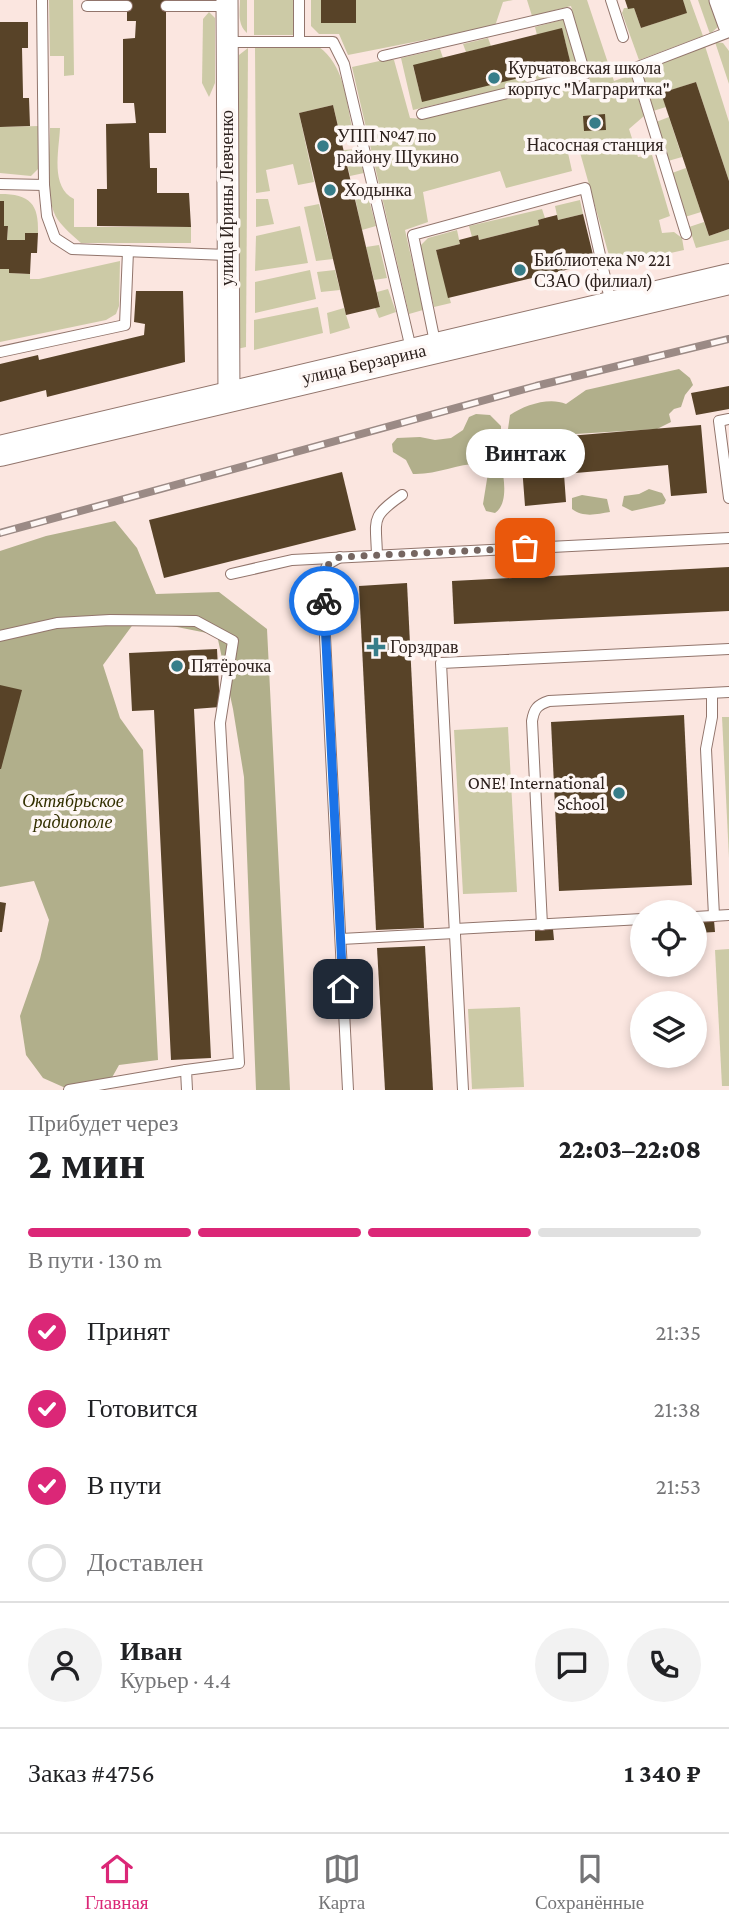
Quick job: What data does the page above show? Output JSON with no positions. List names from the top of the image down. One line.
{"streets":{"street":["улица Ирины Левченко","улица Берзарина"]},"crossings":[["улица Ирины Левченко","улица Берзарина"]],"parks":["Октябрьское радиополе"],"places":{"other":["Курчатовская школа корпус \"Маграритка\"","Насосная станция","УПП №47 по району Щукино","Ходынка","Библиотека № 221 СЗАО (филиал)","Винтаж","Пятёрочка","ONE! International School"],"health":["Горздрав"]},"page":{"bubble":"Винтаж","heading":["2 мин","Прибудет через","22:03–22:08"],"panel":["Иван","Курьер · 4.4","Заказ #4756","1 340 ₽"],"bar":"В пути · 130 m","list":[["Принят","21:35"],["Готовится","21:38"],["В пути","21:53"],"Доставлен"],"tabs":["Главная","Карта","Сохранённые"]}}
